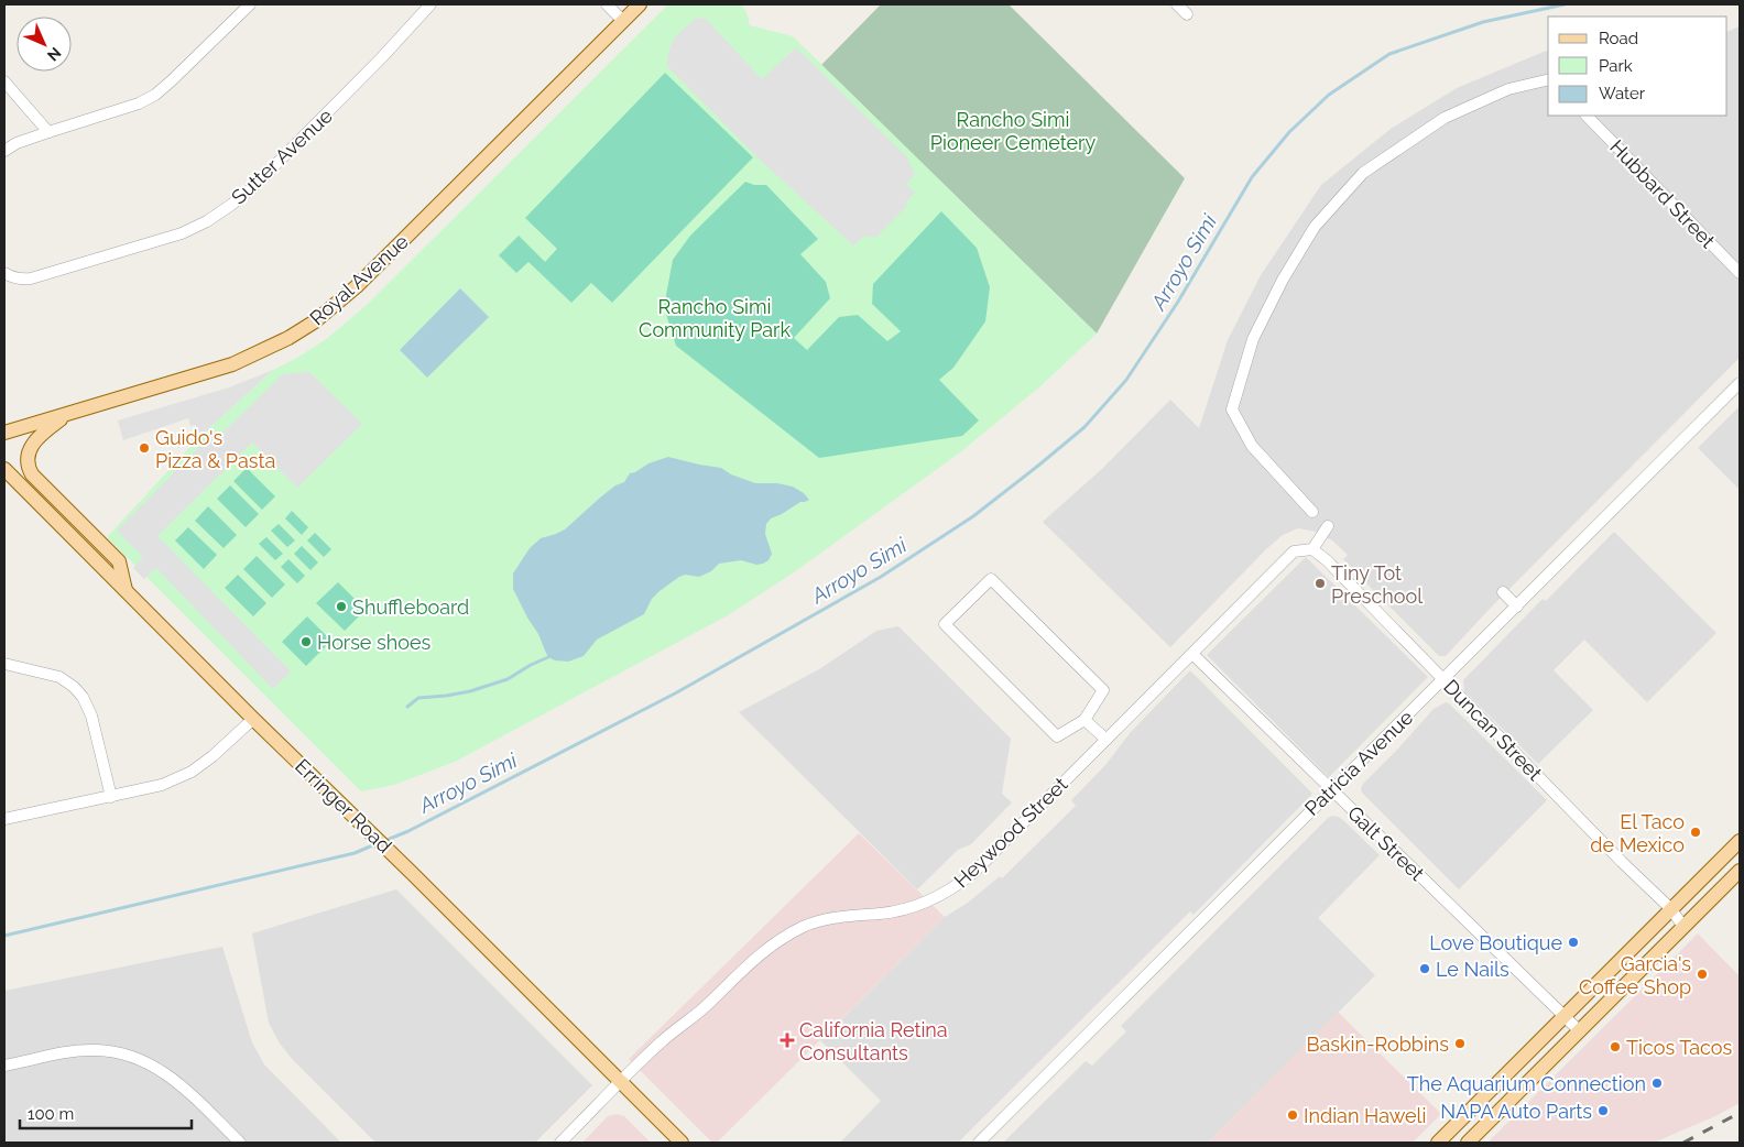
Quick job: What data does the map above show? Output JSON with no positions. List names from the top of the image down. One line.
{"streets":{"main road":["Royal Avenue","Erringer Road"],"street":["Sutter Avenue","Hubbard Street","Duncan Street","Patricia Avenue","Heywood Street","Galt Street"]},"crossings":[["Duncan Street","Patricia Avenue"],["Duncan Street","Heywood Street"],["Patricia Avenue","Galt Street"],["Erringer Road","Heywood Street"],["Heywood Street","Galt Street"]],"water":["Arroyo Simi"],"parks":["Rancho Simi Pioneer Cemetery","Rancho Simi Community Park"],"places":{"other":["Guido's Pizza & Pasta","Tiny Tot Preschool","Shuffleboard","Horse shoes","El Taco de Mexico","Love Boutique","Le Nails","Garcia's Coffee Shop","Baskin-Robbins","Ticos Tacos","The Aquarium Connection","NAPA Auto Parts","Indian Haweli"],"health":["California Retina Consultants"]},"legend":["Road","Park","Water"],"scale_bar":"100 m","north":"bottom right"}
